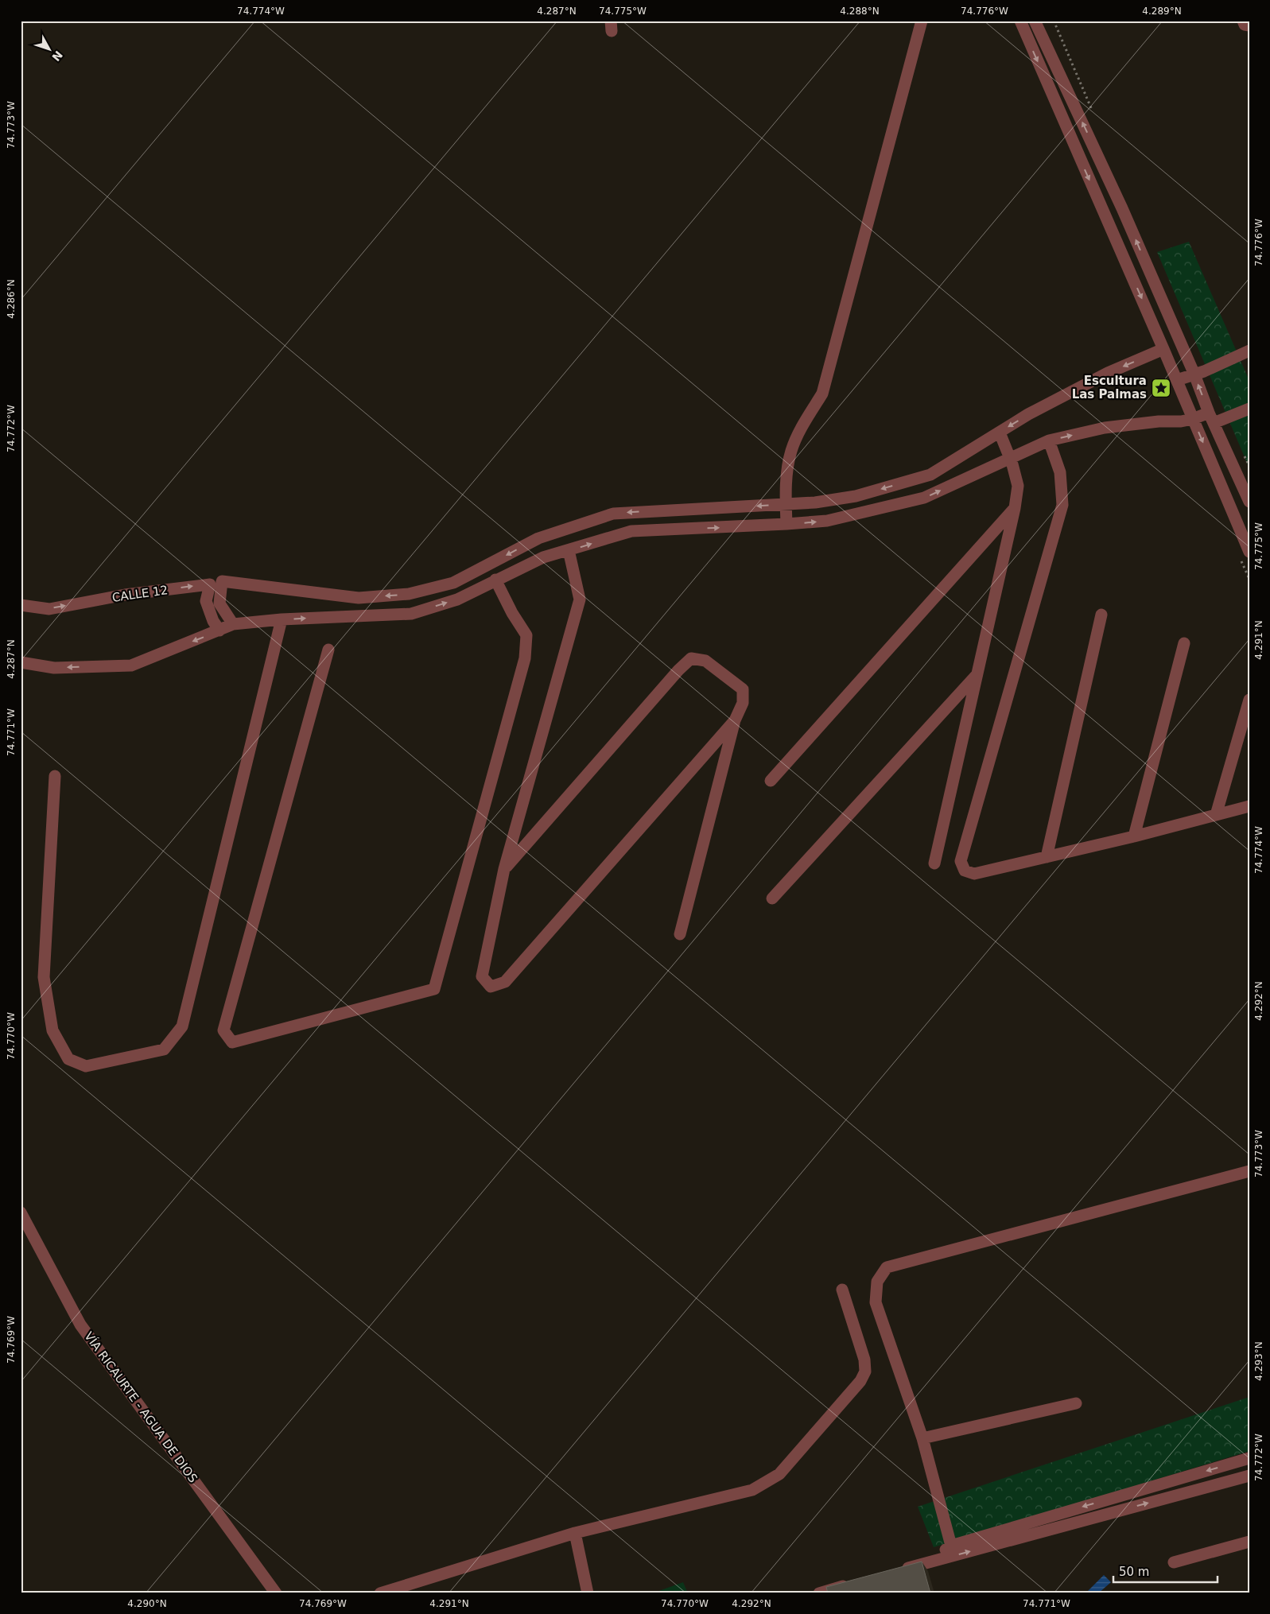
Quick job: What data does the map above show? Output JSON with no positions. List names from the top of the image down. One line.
{"streets":{"street":["CALLE 12","VÍA RICAURTE - AGUA DE DIOS"]},"places":{"place":["Escultura Las Palmas"]},"scale_bar":"50 m","north":"bottom right","coordinates":["74.774°W","4.287°N","74.775°W","4.288°N","74.776°W","4.289°N","74.773°W","4.286°N","74.772°W","4.291°N","74.771°W","4.292°N","74.770°W","74.769°W","4.293°N","4.290°N"]}
